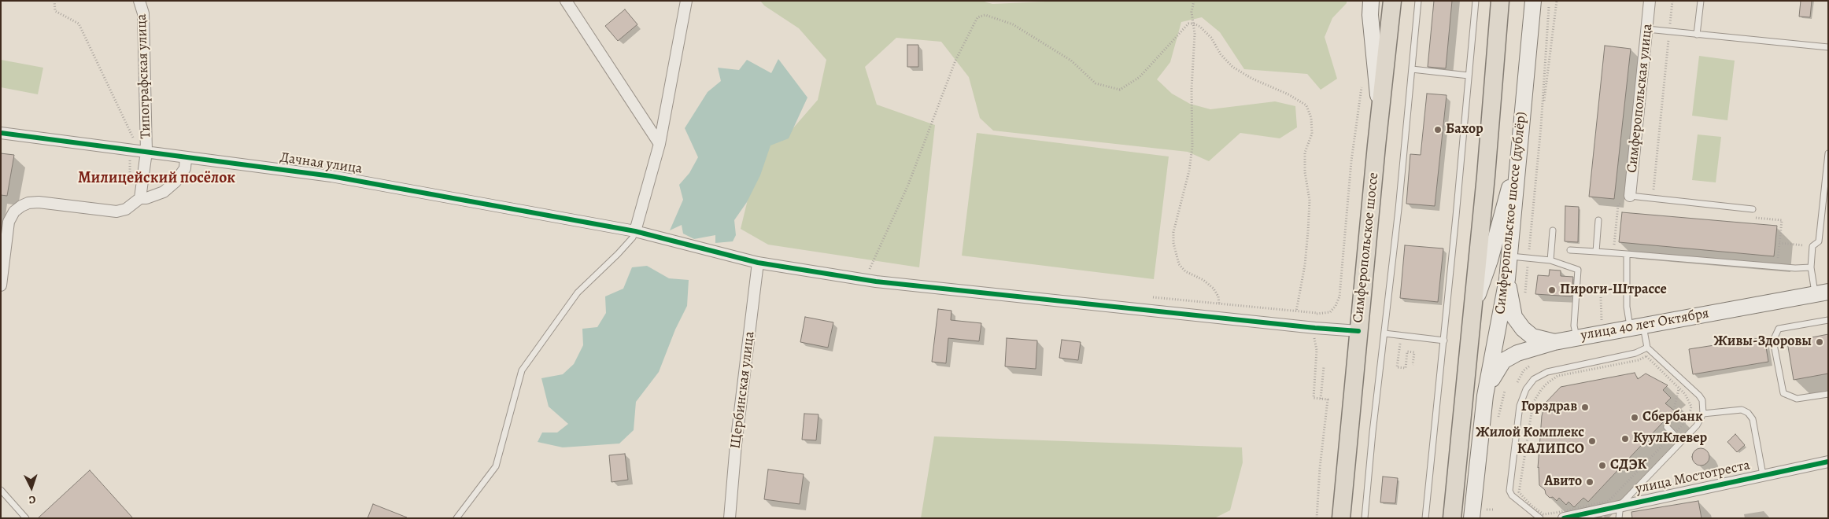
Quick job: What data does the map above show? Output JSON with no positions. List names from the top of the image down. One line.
{"streets":{"main road":["Симферопольское шоссе (дублёр)","Симферопольское шоссе","улица 40 лет Октября"],"street":["Типографская улица","Симферопольская улица","Дачная улица","Щербинская улица","улица Мостотреста"]},"crossings":[["Типографская улица","Дачная улица"],["Дачная улица","Симферопольское шоссе"],["Дачная улица","Щербинская улица"],["Симферопольское шоссе (дублёр)","улица 40 лет Октября"]],"districts":["Милицейский посёлок"],"places":["Бахор","Пироги-Штрассе","Живы-Здоровы","Горздрав","Сбербанк","КуулКлевер","Жилой Комплекс КАЛИПСО","СДЭК","Авито"],"north":"bottom"}
